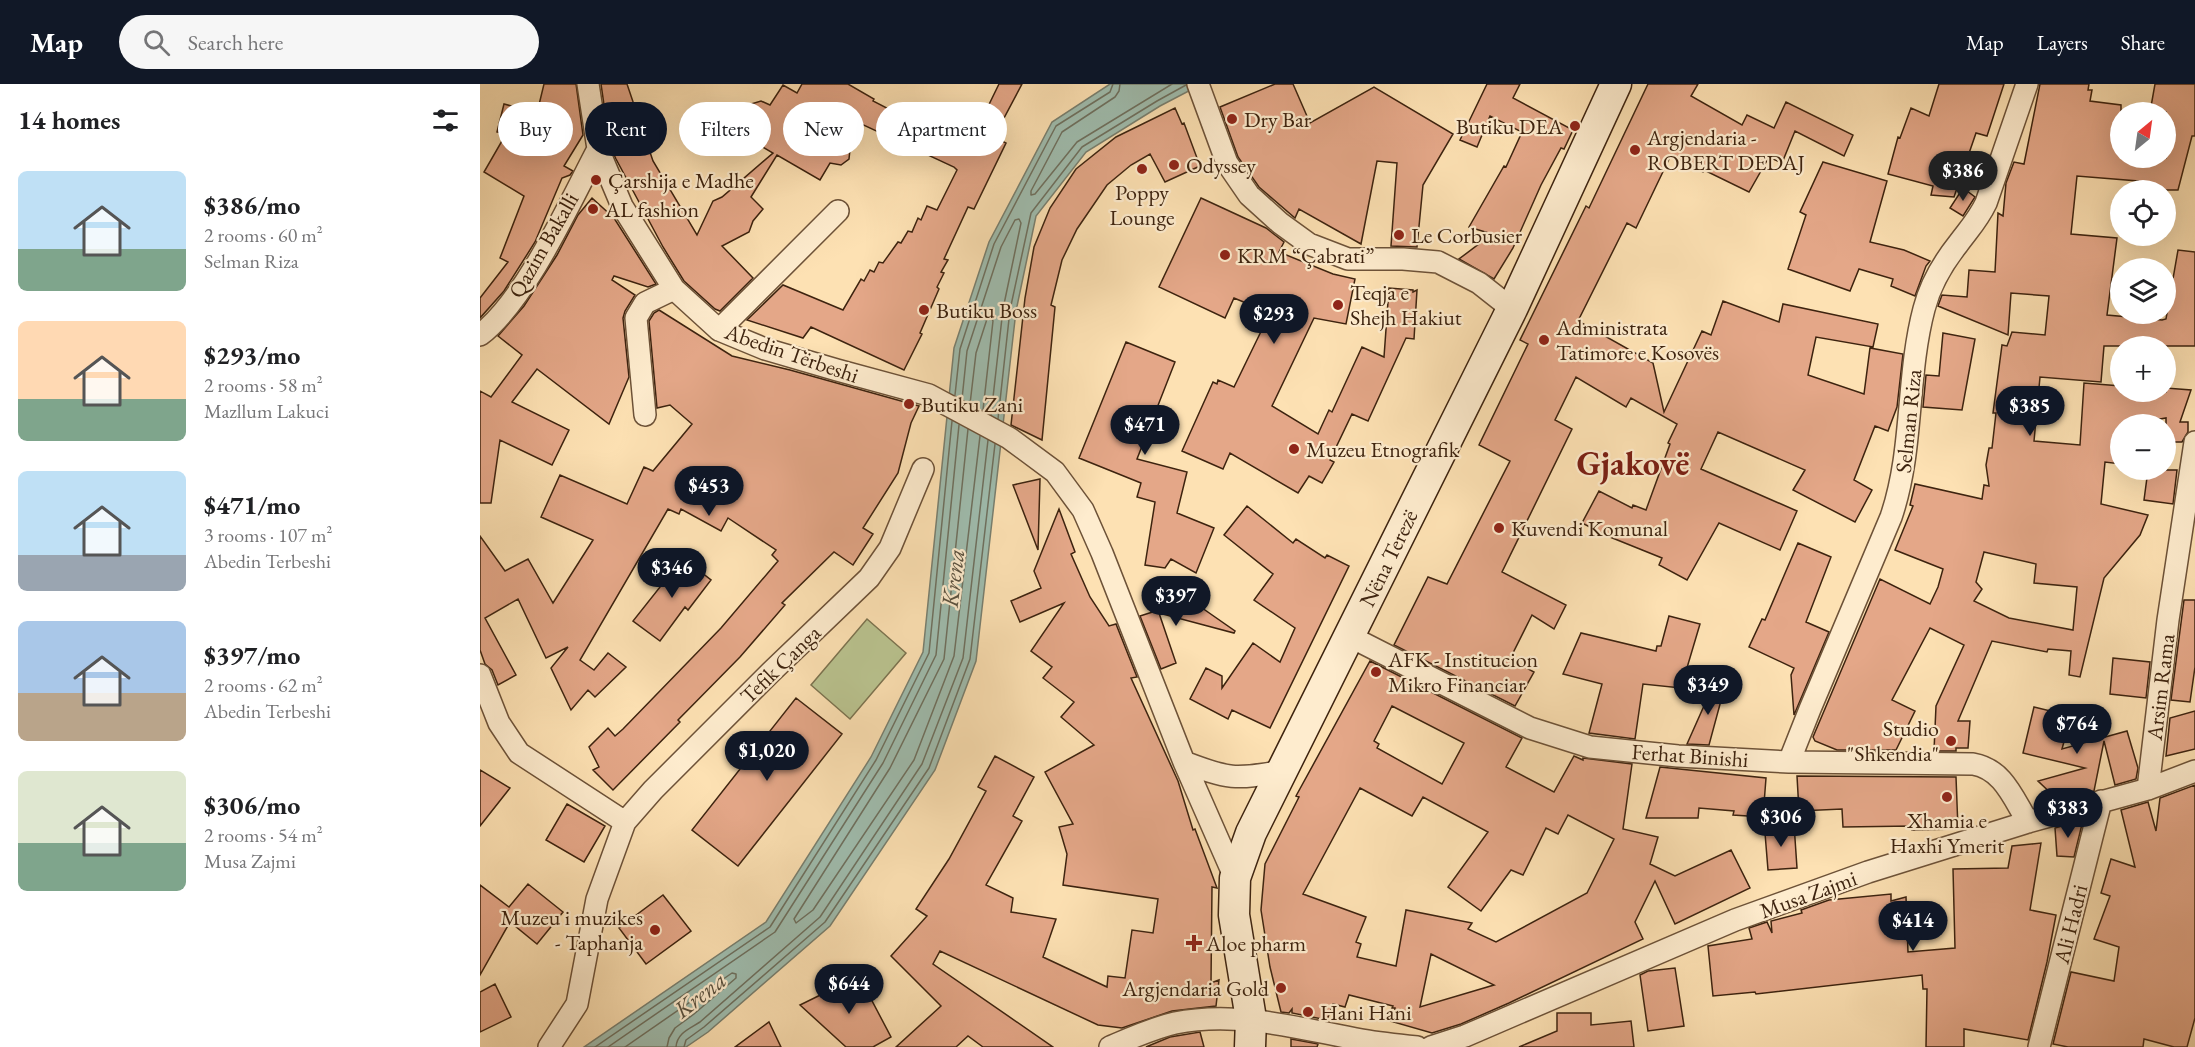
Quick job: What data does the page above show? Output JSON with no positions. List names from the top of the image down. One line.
{"streets":{"main road":["Nëna Terezë"],"street":["Qazim Bakalli","Abedin Tërbeshi","Selman Riza","Tefik Çanga","Arsim Rama","Ferhat Binishi","Musa Zajmi","Ali Hadri"]},"crossings":[["Abedin Tërbeshi","Nëna Terezë"],["Selman Riza","Ferhat Binishi"],["Nëna Terezë","Ferhat Binishi"],["Arsim Rama","Musa Zajmi"],["Ferhat Binishi","Musa Zajmi"],["Musa Zajmi","Ali Hadri"]],"districts":["Gjakovë"],"water":["Krena"],"places":{"other":["Dry Bar","Butiku DEA","Argjendaria - ROBERT DEDAJ","Odyssey","Poppy Lounge","Çarshija e Madhe","AL fashion","Le Corbusier","KRM “Çabrati”","Teqja e Shejh Hakiut","Butiku Boss","Administrata Tatimore e Kosovës","Butiku Zani","Muzeu Etnografik","Kuvendi Komunal","AFK - Institucion Mikro Financiar","Studio \"Shkendia\"","Xhamia e Haxhi Ymerit","Muzeu i muzikes - Taphanja","Argjendaria Gold","Hani Hani"],"health":["Aloe pharm"]},"north":"top right","page":{"header":"Map","search":"Search here","nav":["Map","Layers","Share"],"heading":"14 homes","map_buttons":["+","−"],"chip":["Buy","Rent","Filters","New","Apartment"],"price":["$386","$293","$385","$471","$453","$346","$397","$349","$764","$1,020","$383","$306","$414","$644"],"list":[{"name":"$386/mo","note":"2 rooms · 60 m² · Selman Riza"},{"name":"$293/mo","note":"2 rooms · 58 m² · Mazllum Lakuci"},{"name":"$471/mo","note":"3 rooms · 107 m² · Abedin Terbeshi"},{"name":"$397/mo","note":"2 rooms · 62 m² · Abedin Terbeshi"},{"name":"$306/mo","note":"2 rooms · 54 m² · Musa Zajmi"}]}}
